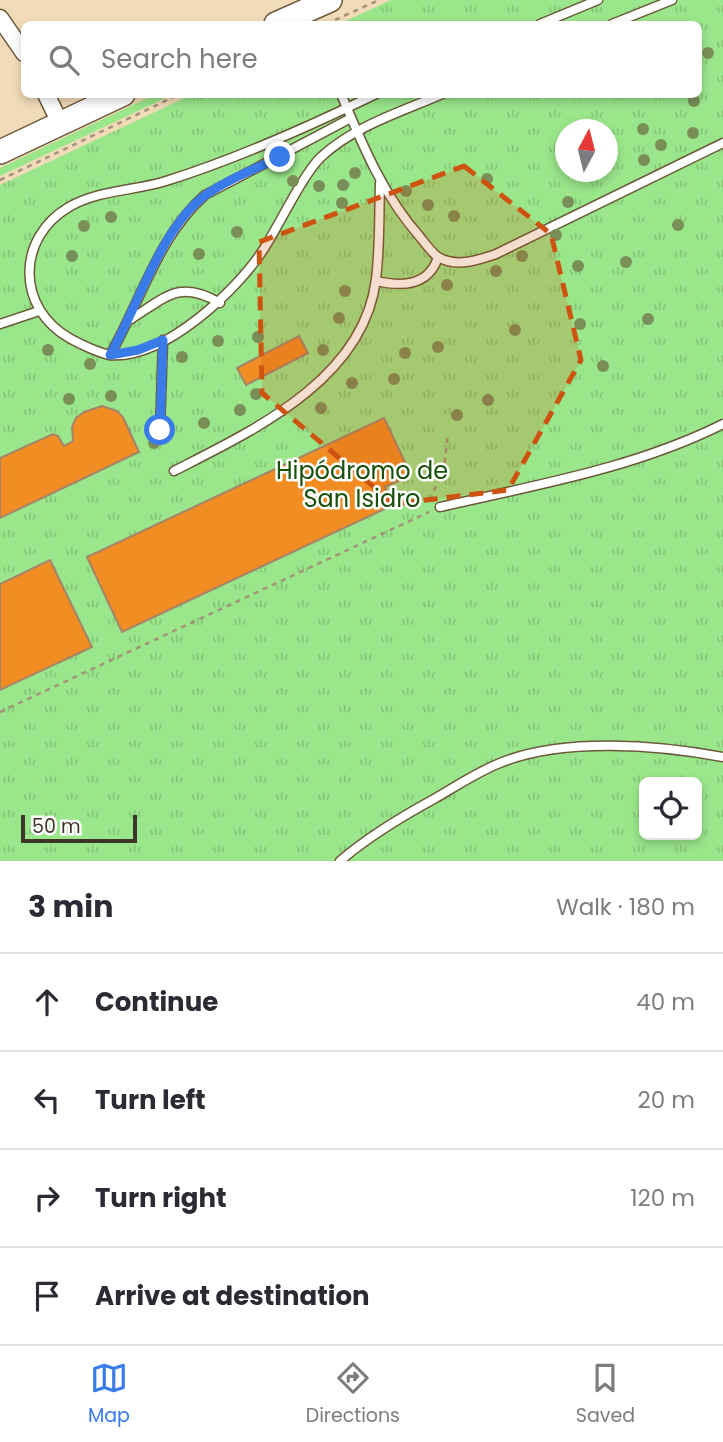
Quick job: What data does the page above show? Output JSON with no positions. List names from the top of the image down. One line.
{"parks":["Hipódromo de San Isidro"],"scale_bar":"50 m","north":"top","page":{"search":"Search here","scale":"50 m","heading":["3 min","Walk · 180 m"],"list":[["Continue","40 m"],["Turn left","20 m"],["Turn right","120 m"],"Arrive at destination"],"nav":["Map","Directions","Saved"]}}
